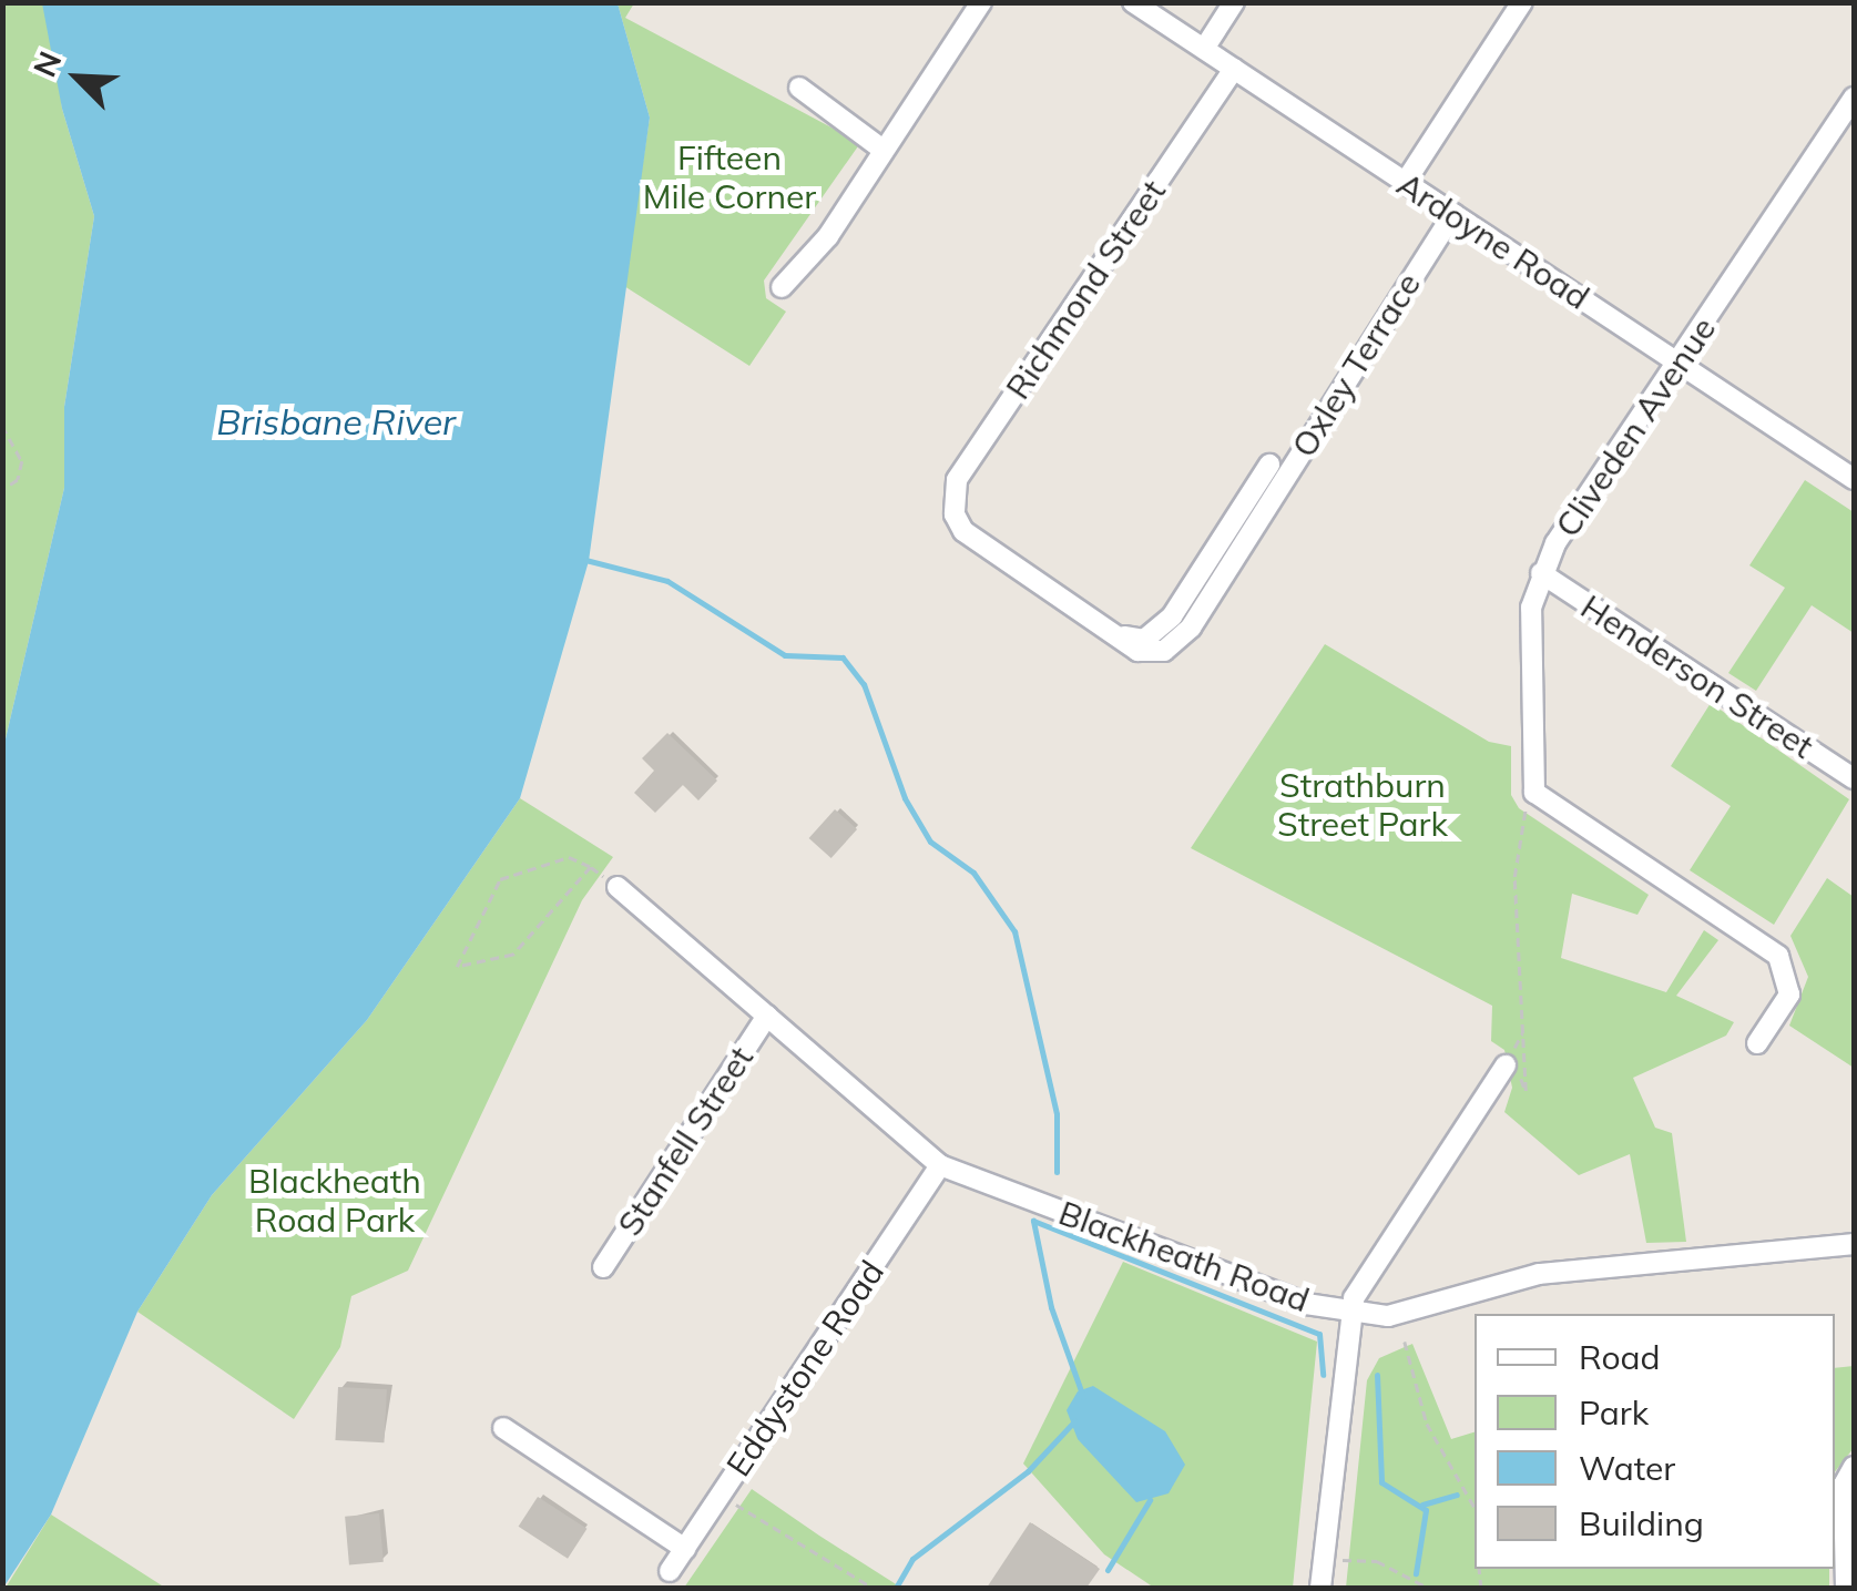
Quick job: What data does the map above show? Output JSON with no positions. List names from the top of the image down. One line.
{"streets":{"street":["Ardoyne Road","Richmond Street","Oxley Terrace","Cliveden Avenue","Henderson Street","Stanfell Street","Blackheath Road","Eddystone Road"]},"crossings":[["Ardoyne Road","Richmond Street"],["Ardoyne Road","Oxley Terrace"],["Ardoyne Road","Cliveden Avenue"],["Richmond Street","Oxley Terrace"],["Cliveden Avenue","Henderson Street"],["Stanfell Street","Blackheath Road"],["Blackheath Road","Eddystone Road"]],"water":["Brisbane River"],"parks":["Fifteen Mile Corner","Strathburn Street Park","Blackheath Road Park"],"legend":["Road","Park","Water","Building"],"north":"top left"}
